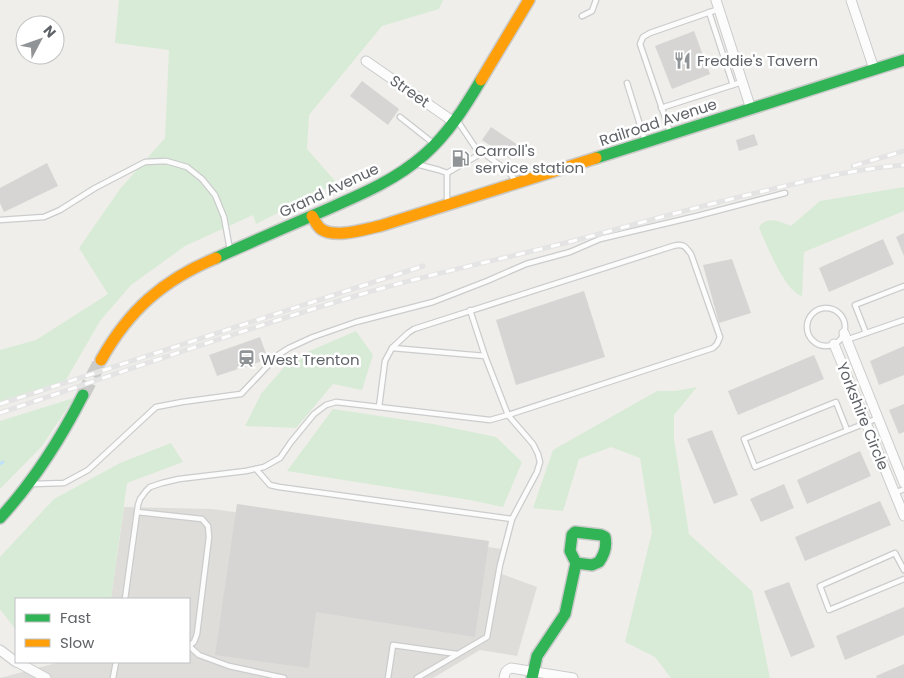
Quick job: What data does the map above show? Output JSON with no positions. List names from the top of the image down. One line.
{"streets":{"main road":["Railroad Avenue","Grand Avenue"],"street":["Street","Yorkshire Circle"]},"crossings":[["Street","Grand Avenue"],["Railroad Avenue","Grand Avenue"]],"places":{"restaurant":["Freddie's Tavern"],"fuel station":["Carroll's service station"],"station":["West Trenton"]},"legend":["Fast","Slow"],"north":"top right"}
